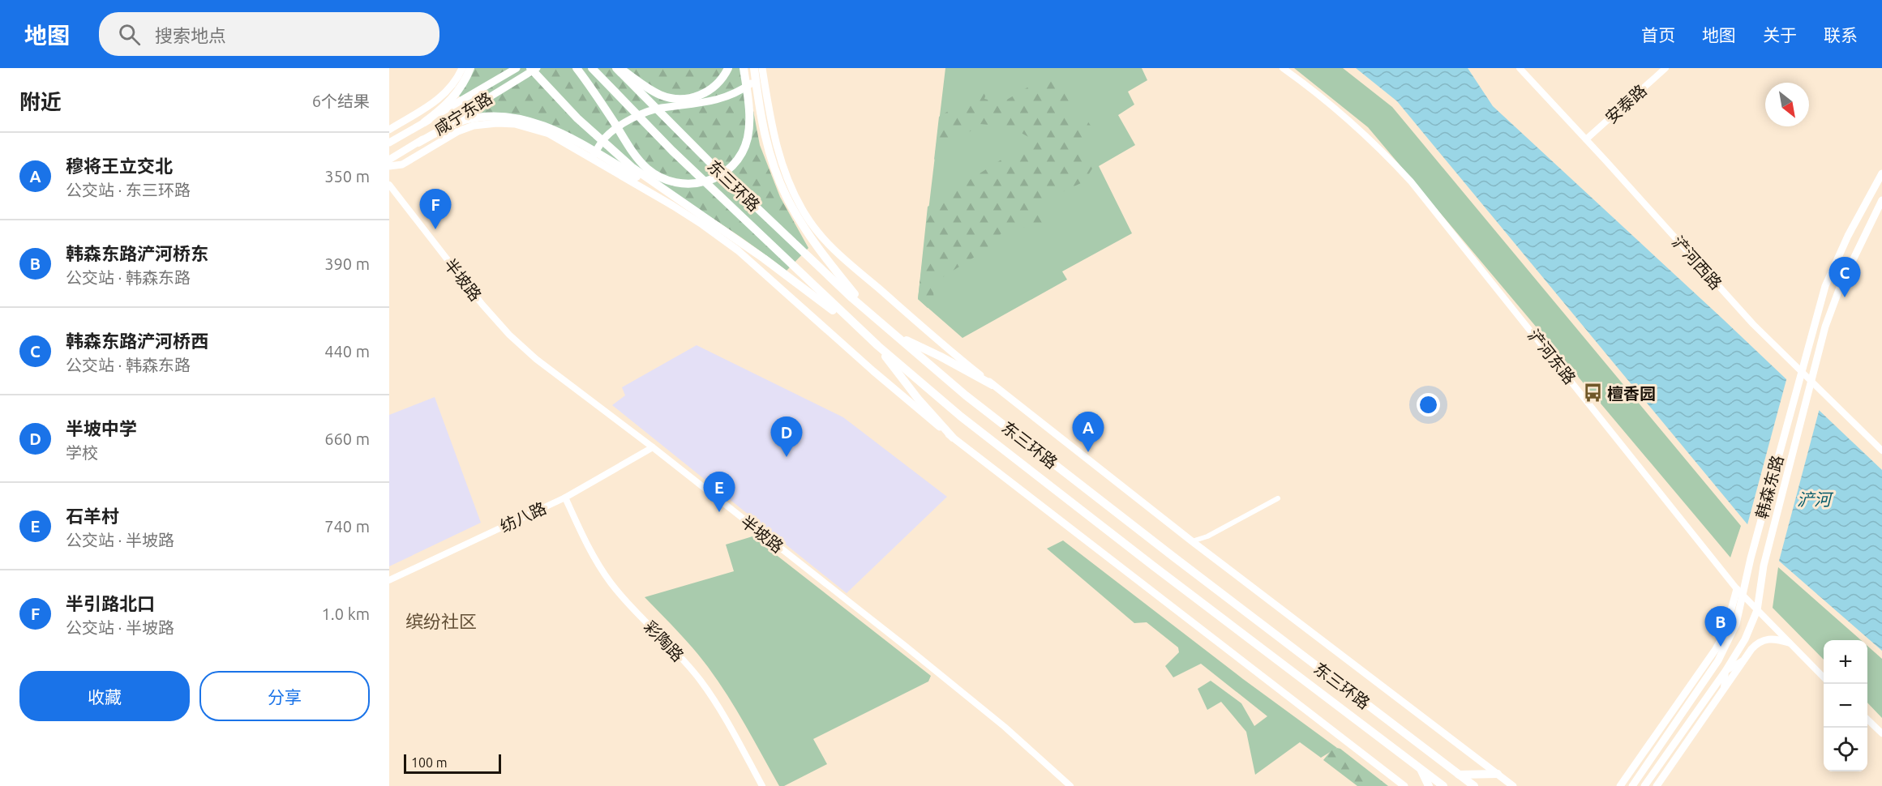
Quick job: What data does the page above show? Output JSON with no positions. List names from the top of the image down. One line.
{"streets":{"highway":["东三环路"],"main road":["咸宁东路","韩森东路"],"street":["安泰路","浐河西路","半坡路","浐河东路","纺八路","彩陶路"]},"crossings":[["安泰路","浐河西路"],["浐河西路","韩森东路"],["半坡路","纺八路"],["浐河东路","韩森东路"],["纺八路","彩陶路"]],"districts":["缤纷社区"],"water":["浐河"],"places":{"bus stop":["檀香园"]},"scale_bar":"100 m","north":"bottom right","page":{"header":"地图","search":"搜索地点","nav":["首页","地图","关于","联系"],"heading":["附近","6个结果"],"list":[{"mark":"A","name":"穆将王立交北","note":"公交站 · 东三环路","value":"350 m"},{"mark":"B","name":"韩森东路浐河桥东","note":"公交站 · 韩森东路","value":"390 m"},{"mark":"C","name":"韩森东路浐河桥西","note":"公交站 · 韩森东路","value":"440 m"},{"mark":"D","name":"半坡中学","note":"学校","value":"660 m"},{"mark":"E","name":"石羊村","note":"公交站 · 半坡路","value":"740 m"},{"mark":"F","name":"半引路北口","note":"公交站 · 半坡路","value":"1.0 km"}],"pins":["F","C","A","D","E","B"],"map_buttons":["+","−"],"buttons":["收藏","分享"],"scale":"100 m"}}
